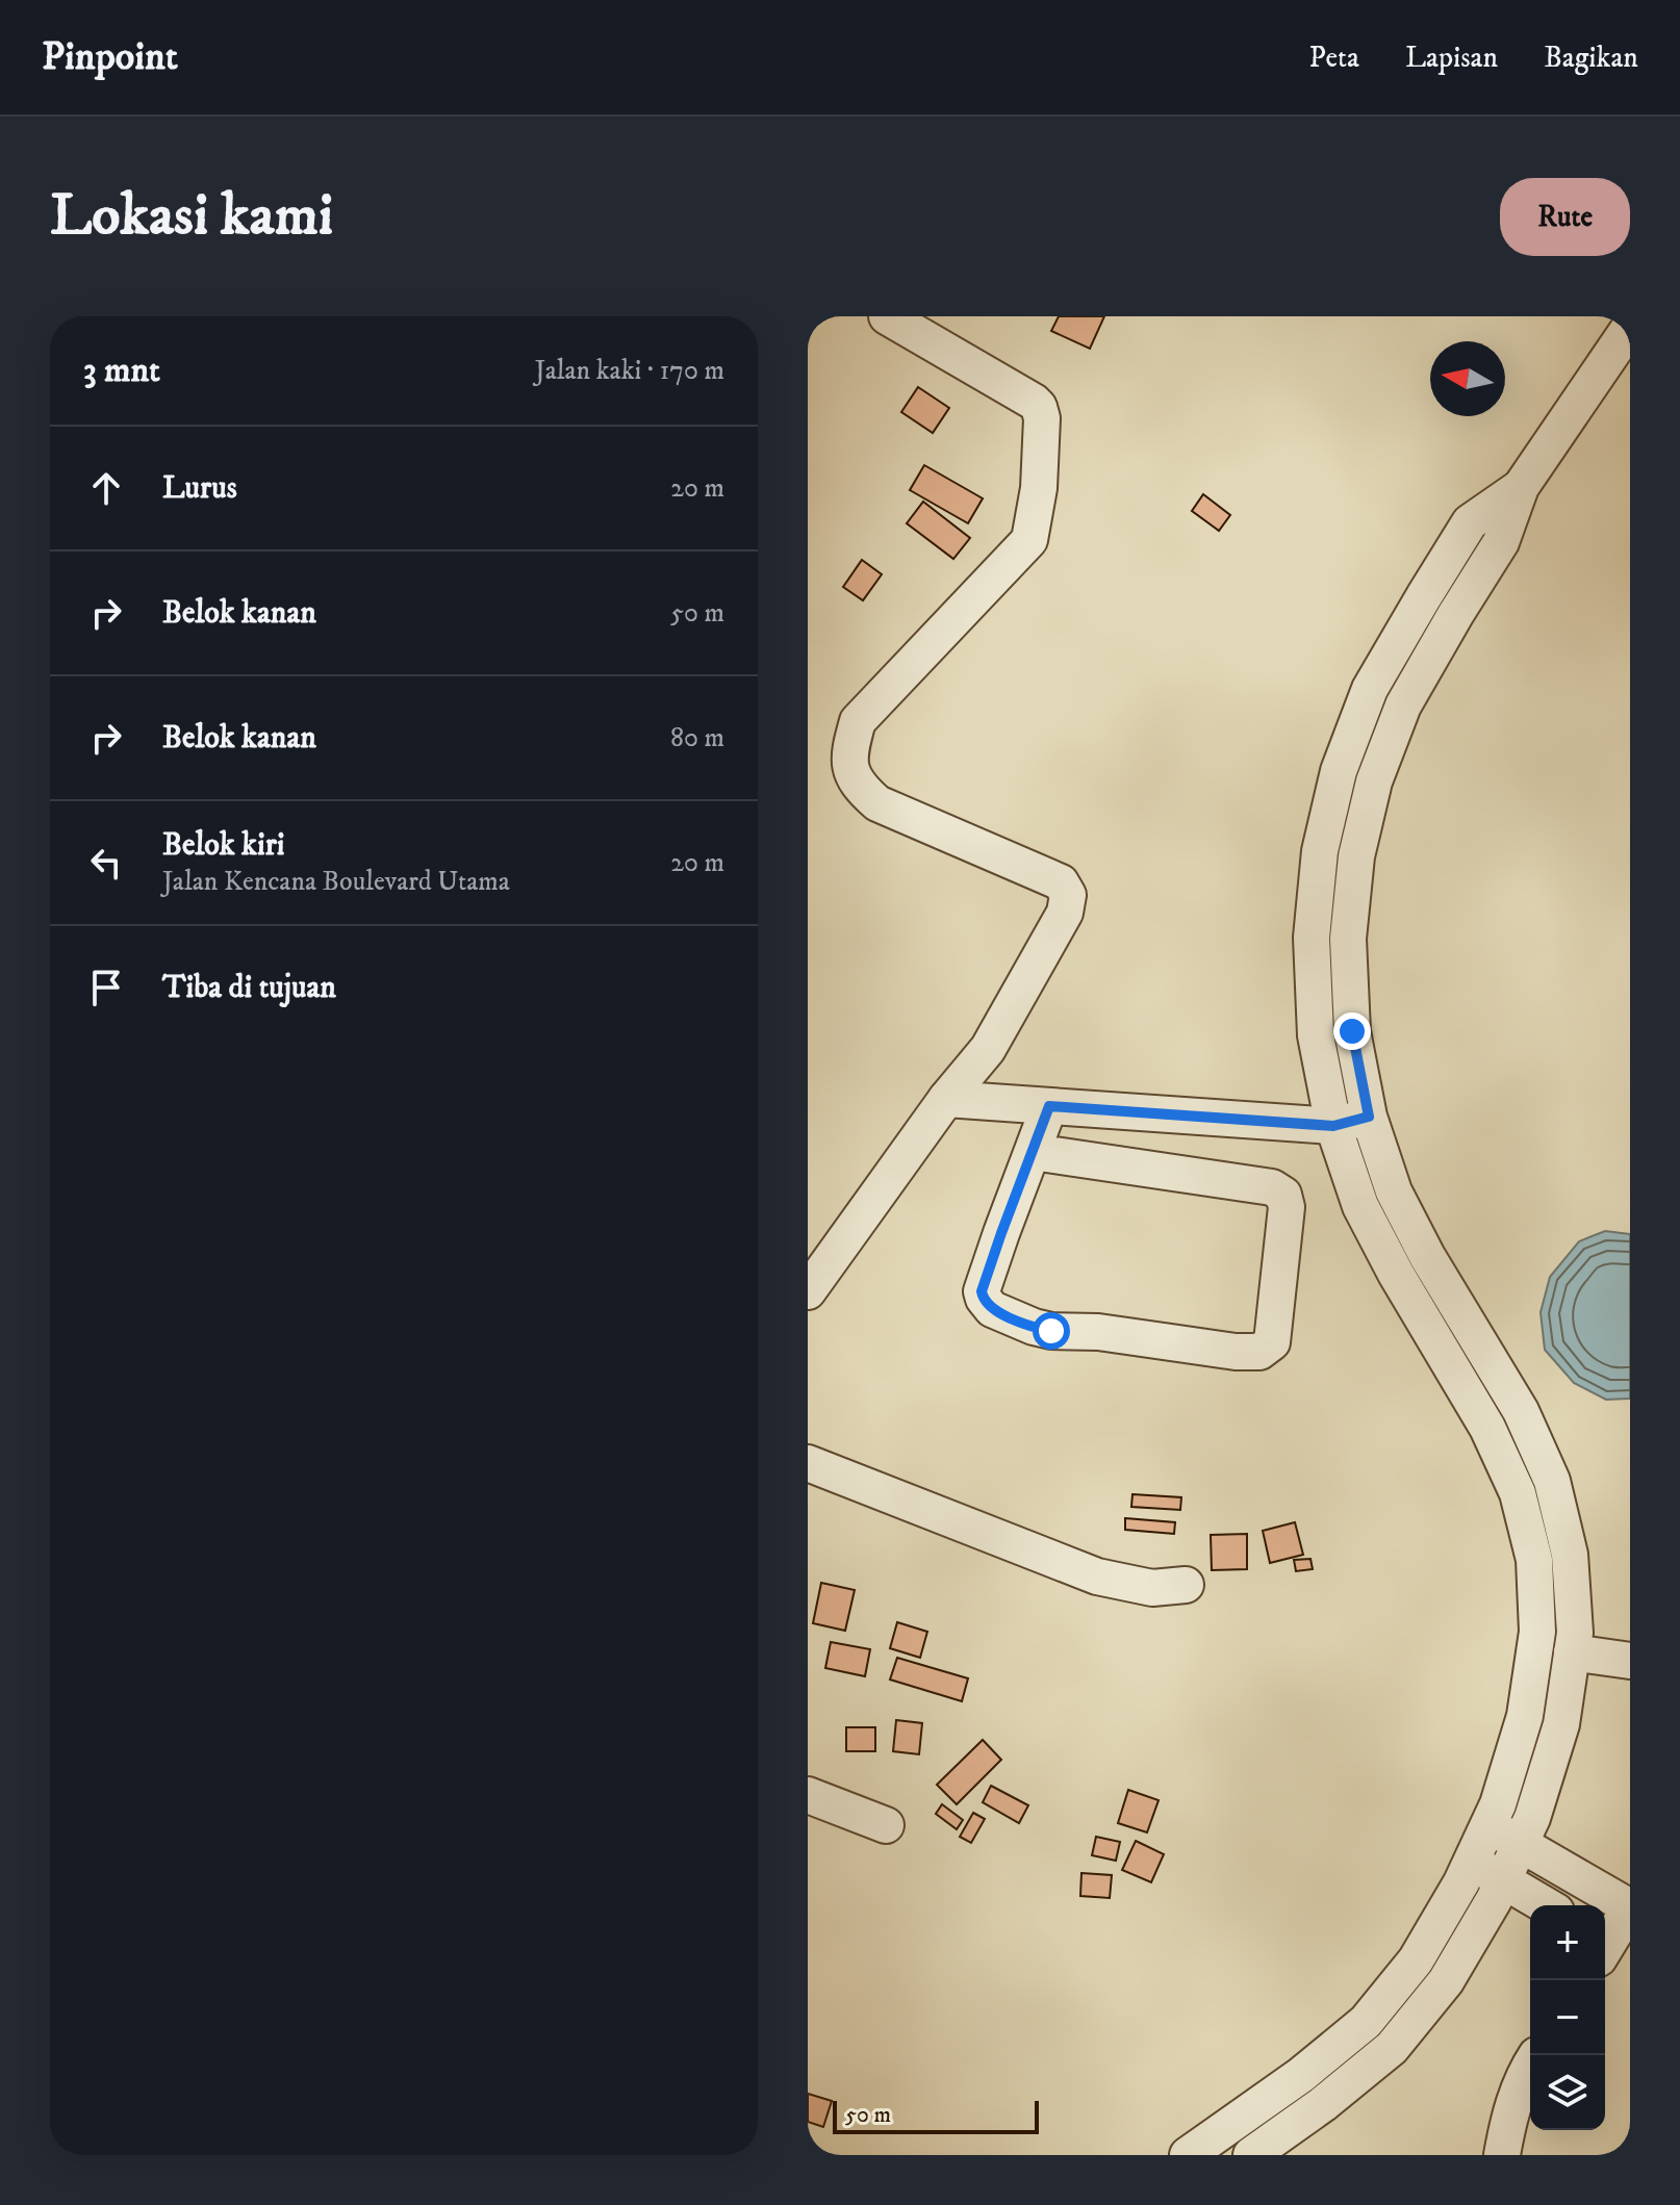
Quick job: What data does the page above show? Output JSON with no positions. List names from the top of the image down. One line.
{"scale_bar":"50 m","north":"left","page":{"header":"Pinpoint","nav":["Peta","Lapisan","Bagikan"],"buttons":"Rute","title":"Lokasi kami","heading":["3 mnt","Jalan kaki · 170 m"],"list":[["Lurus","20 m"],["Belok kanan","50 m"],["Belok kanan","80 m"],["Belok kiri","Jalan Kencana Boulevard Utama","20 m"],"Tiba di tujuan"],"map_buttons":["+","−"],"scale":"50 m"}}
